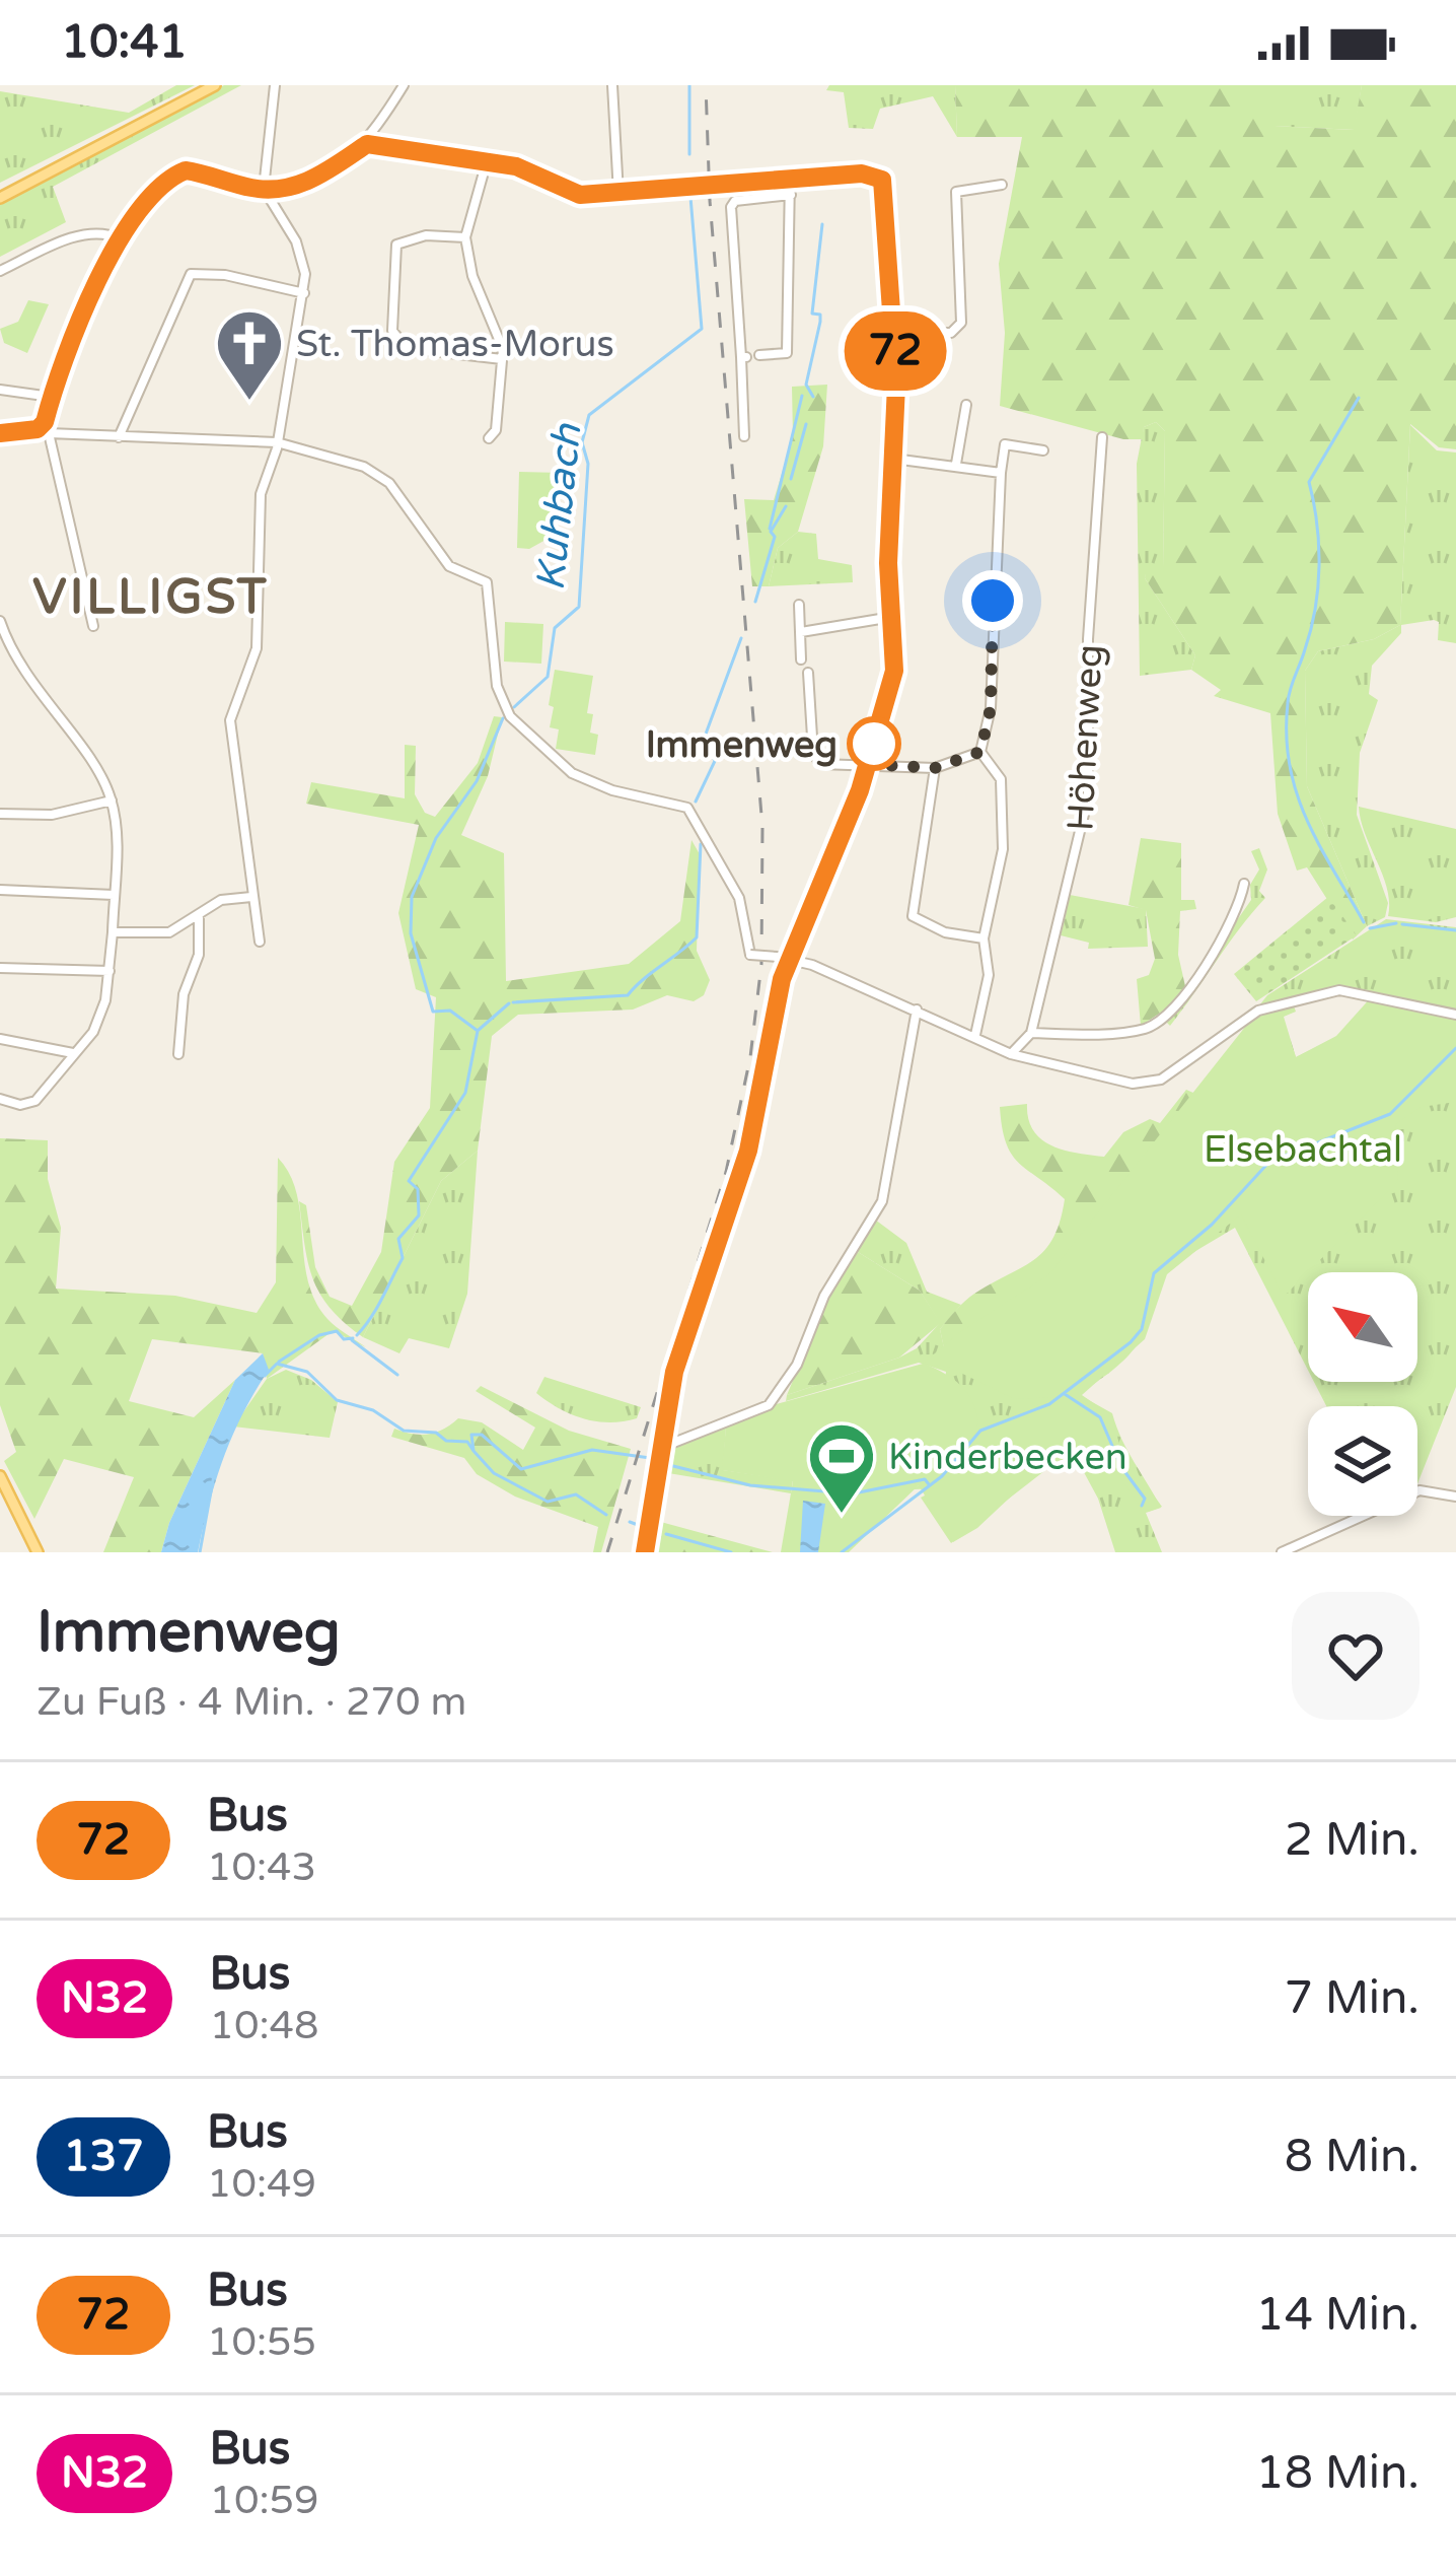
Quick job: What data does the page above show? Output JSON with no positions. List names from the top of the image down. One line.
{"streets":{"street":["Höhenweg"]},"districts":["VILLIGST"],"water":["Kuhbach"],"parks":["Elsebachtal"],"places":{"church":["St. Thomas-Morus"],"other":["Immenweg"],"sports":["Kinderbecken"]},"lines":["bus line 72"],"north":"top left","page":{"status":"10:41","on_map":"72","heading":["Immenweg","Zu Fuß · 4 Min. · 270 m"],"list":[{"mark":"72","name":"Bus","note":"10:43","value":"2 Min."},{"mark":"N32","name":"Bus","note":"10:48","value":"7 Min."},{"mark":"137","name":"Bus","note":"10:49","value":"8 Min."},{"mark":"72","name":"Bus","note":"10:55","value":"14 Min."},{"mark":"N32","name":"Bus","note":"10:59","value":"18 Min."}]}}
